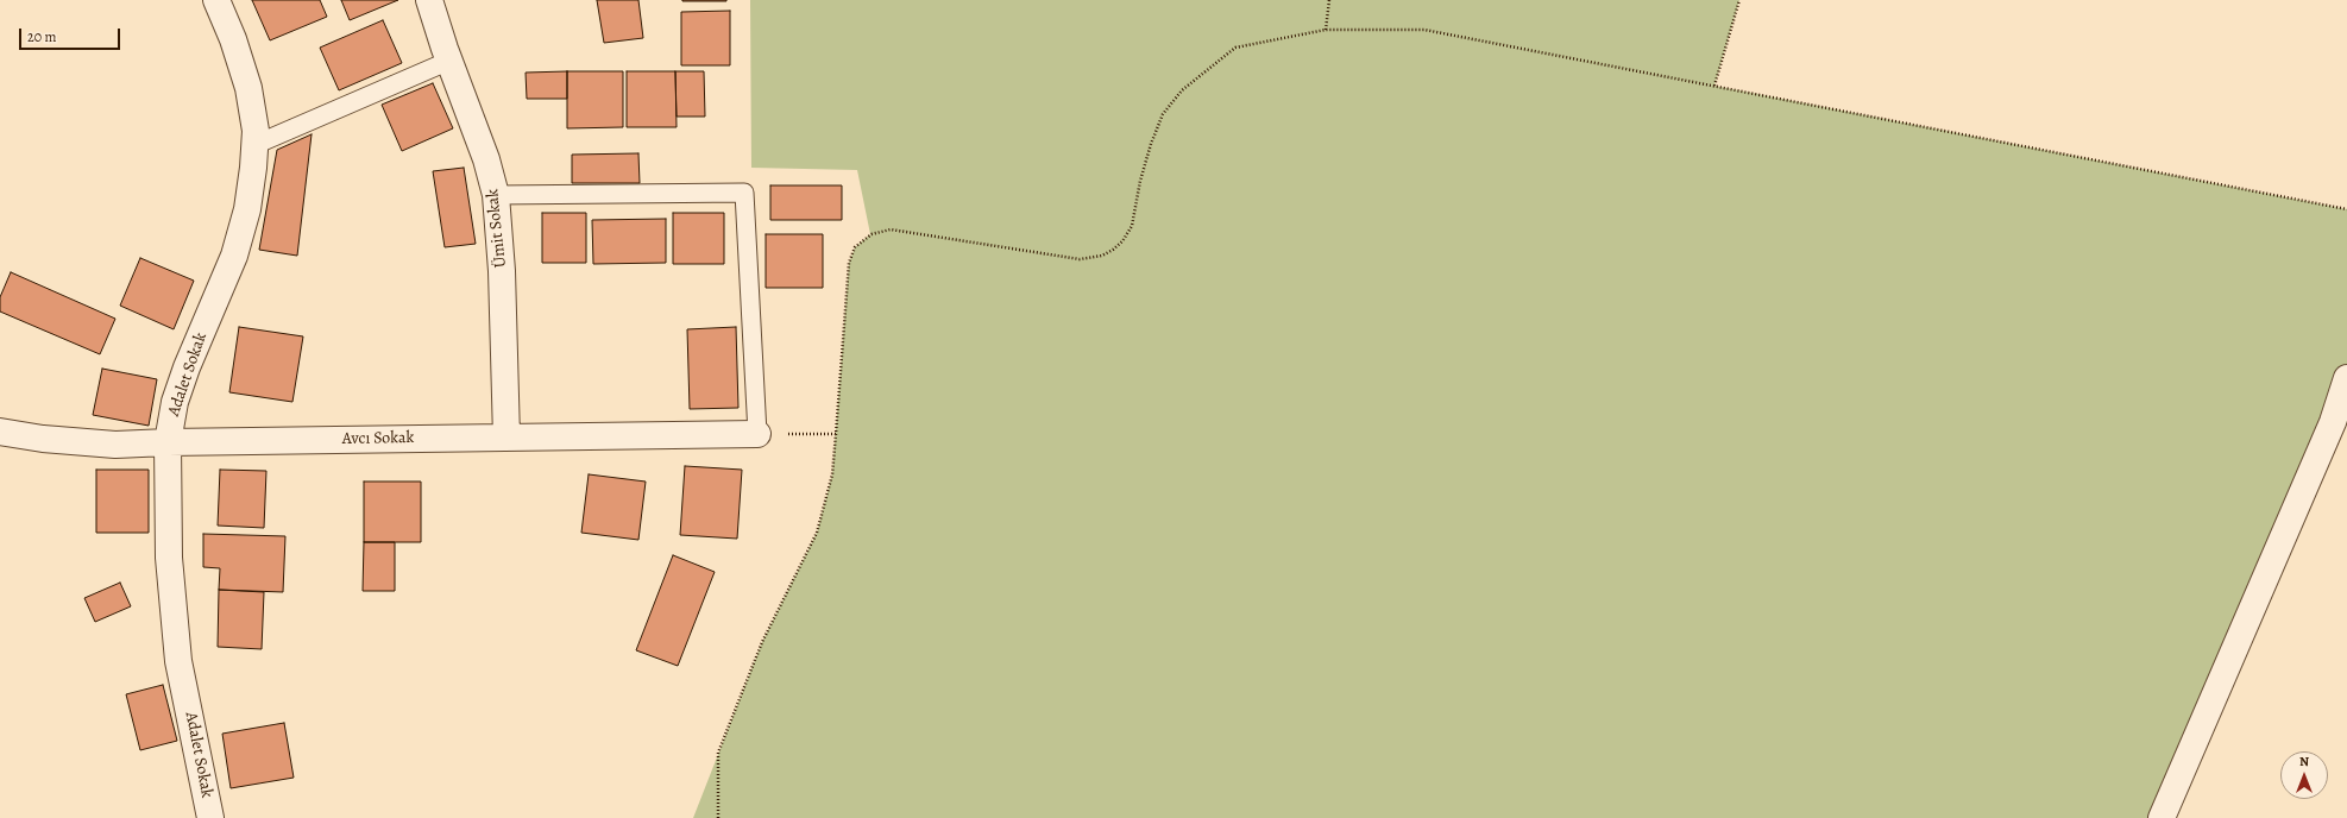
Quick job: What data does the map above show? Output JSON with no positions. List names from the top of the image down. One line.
{"streets":{"street":["Ümit Sokak","Adalet Sokak","Avcı Sokak"]},"crossings":[["Ümit Sokak","Avcı Sokak"],["Adalet Sokak","Avcı Sokak"]],"scale_bar":"20 m","north":"top"}
